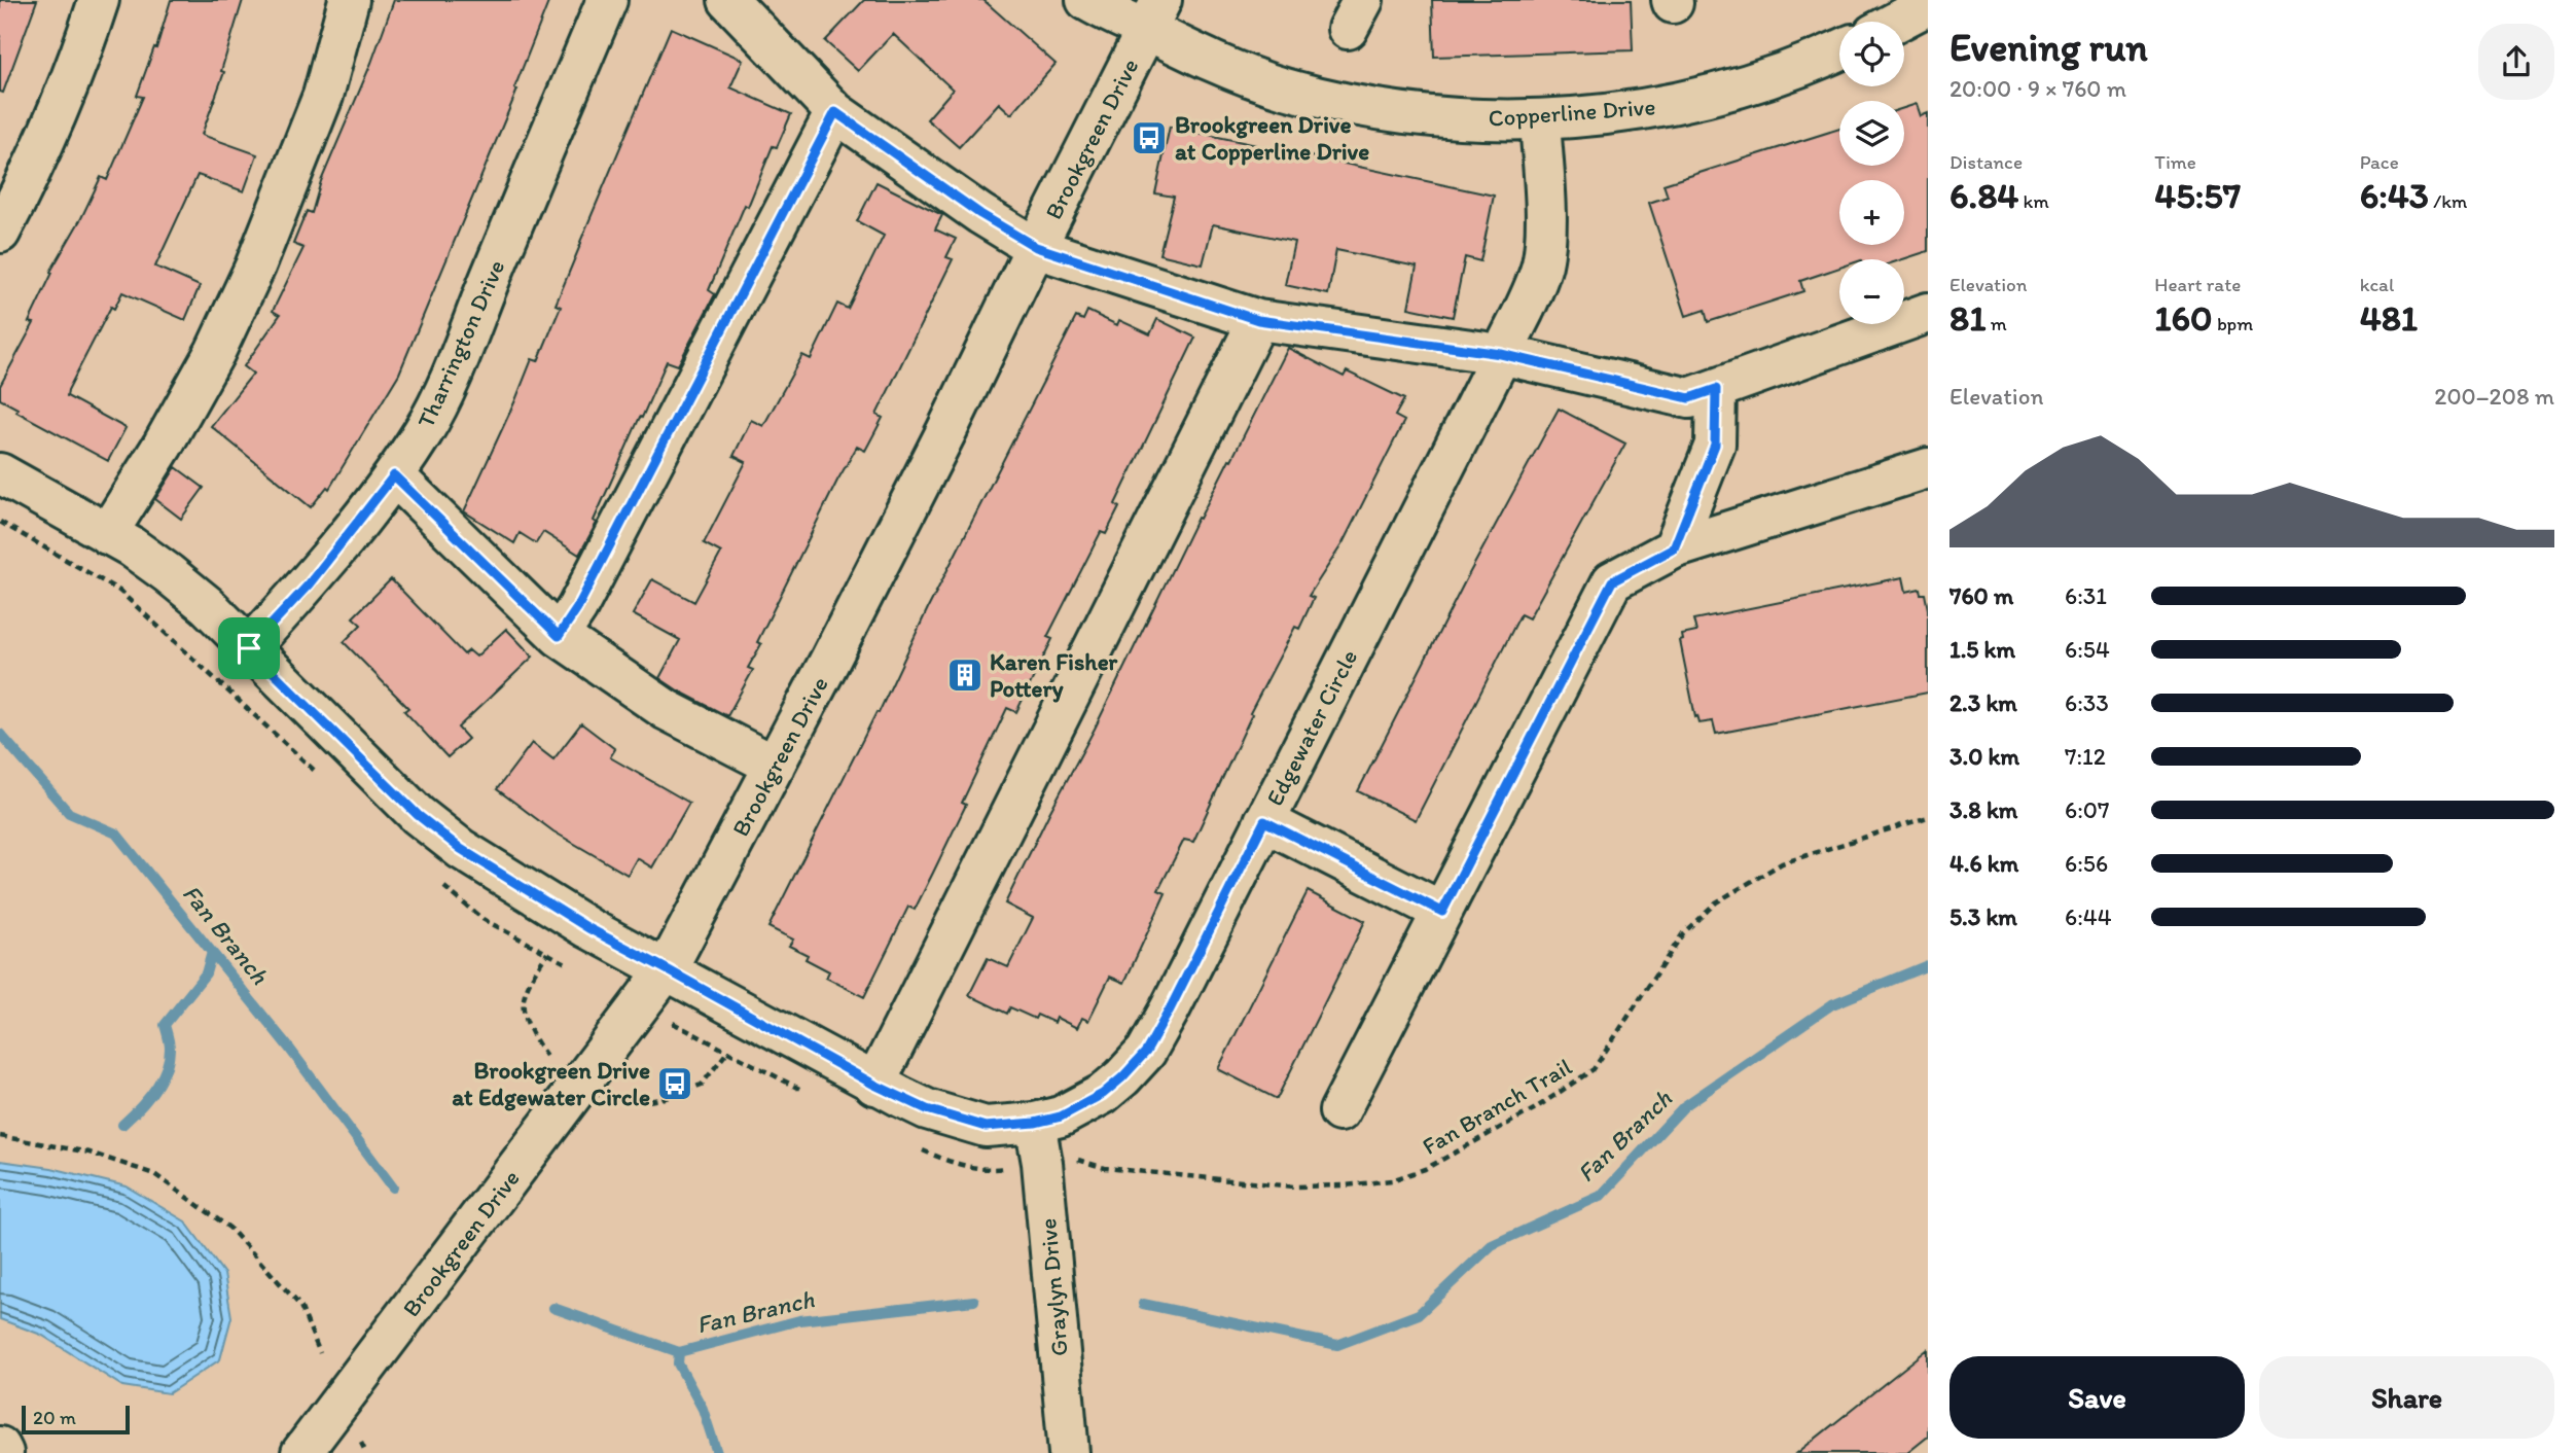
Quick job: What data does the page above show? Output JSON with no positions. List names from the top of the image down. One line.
{"streets":{"street":["Copperline Drive","Brookgreen Drive","Tharrington Drive","Edgewater Circle","Graylyn Drive"],"path":["Fan Branch Trail"]},"crossings":[["Copperline Drive","Brookgreen Drive"],["Copperline Drive","Edgewater Circle"],["Brookgreen Drive","Edgewater Circle"],["Tharrington Drive","Edgewater Circle"],["Edgewater Circle","Graylyn Drive"]],"water":["Fan Branch"],"places":{"bus stop":["Brookgreen Drive at Copperline Drive","Brookgreen Drive at Edgewater Circle"],"building":["Karen Fisher Pottery"]},"scale_bar":"20 m","page":{"heading":["Evening run","20:00 · 9 × 760 m"],"map_buttons":["+","−"],"stats":[["Distance","6.84 km"],["Time","45:57"],["Pace","6:43 /km"],["Elevation","81 m"],["Heart rate","160 bpm"],["kcal","481"]],"chart":["Elevation","200–208 m"],"list":[{"name":"760 m","note":"6:31"},{"name":"1.5 km","note":"6:54"},{"name":"2.3 km","note":"6:33"},{"name":"3.0 km","note":"7:12"},{"name":"3.8 km","note":"6:07"},{"name":"4.6 km","note":"6:56"},{"name":"5.3 km","note":"6:44"}],"buttons":["Save","Share"],"scale":"20 m"}}
